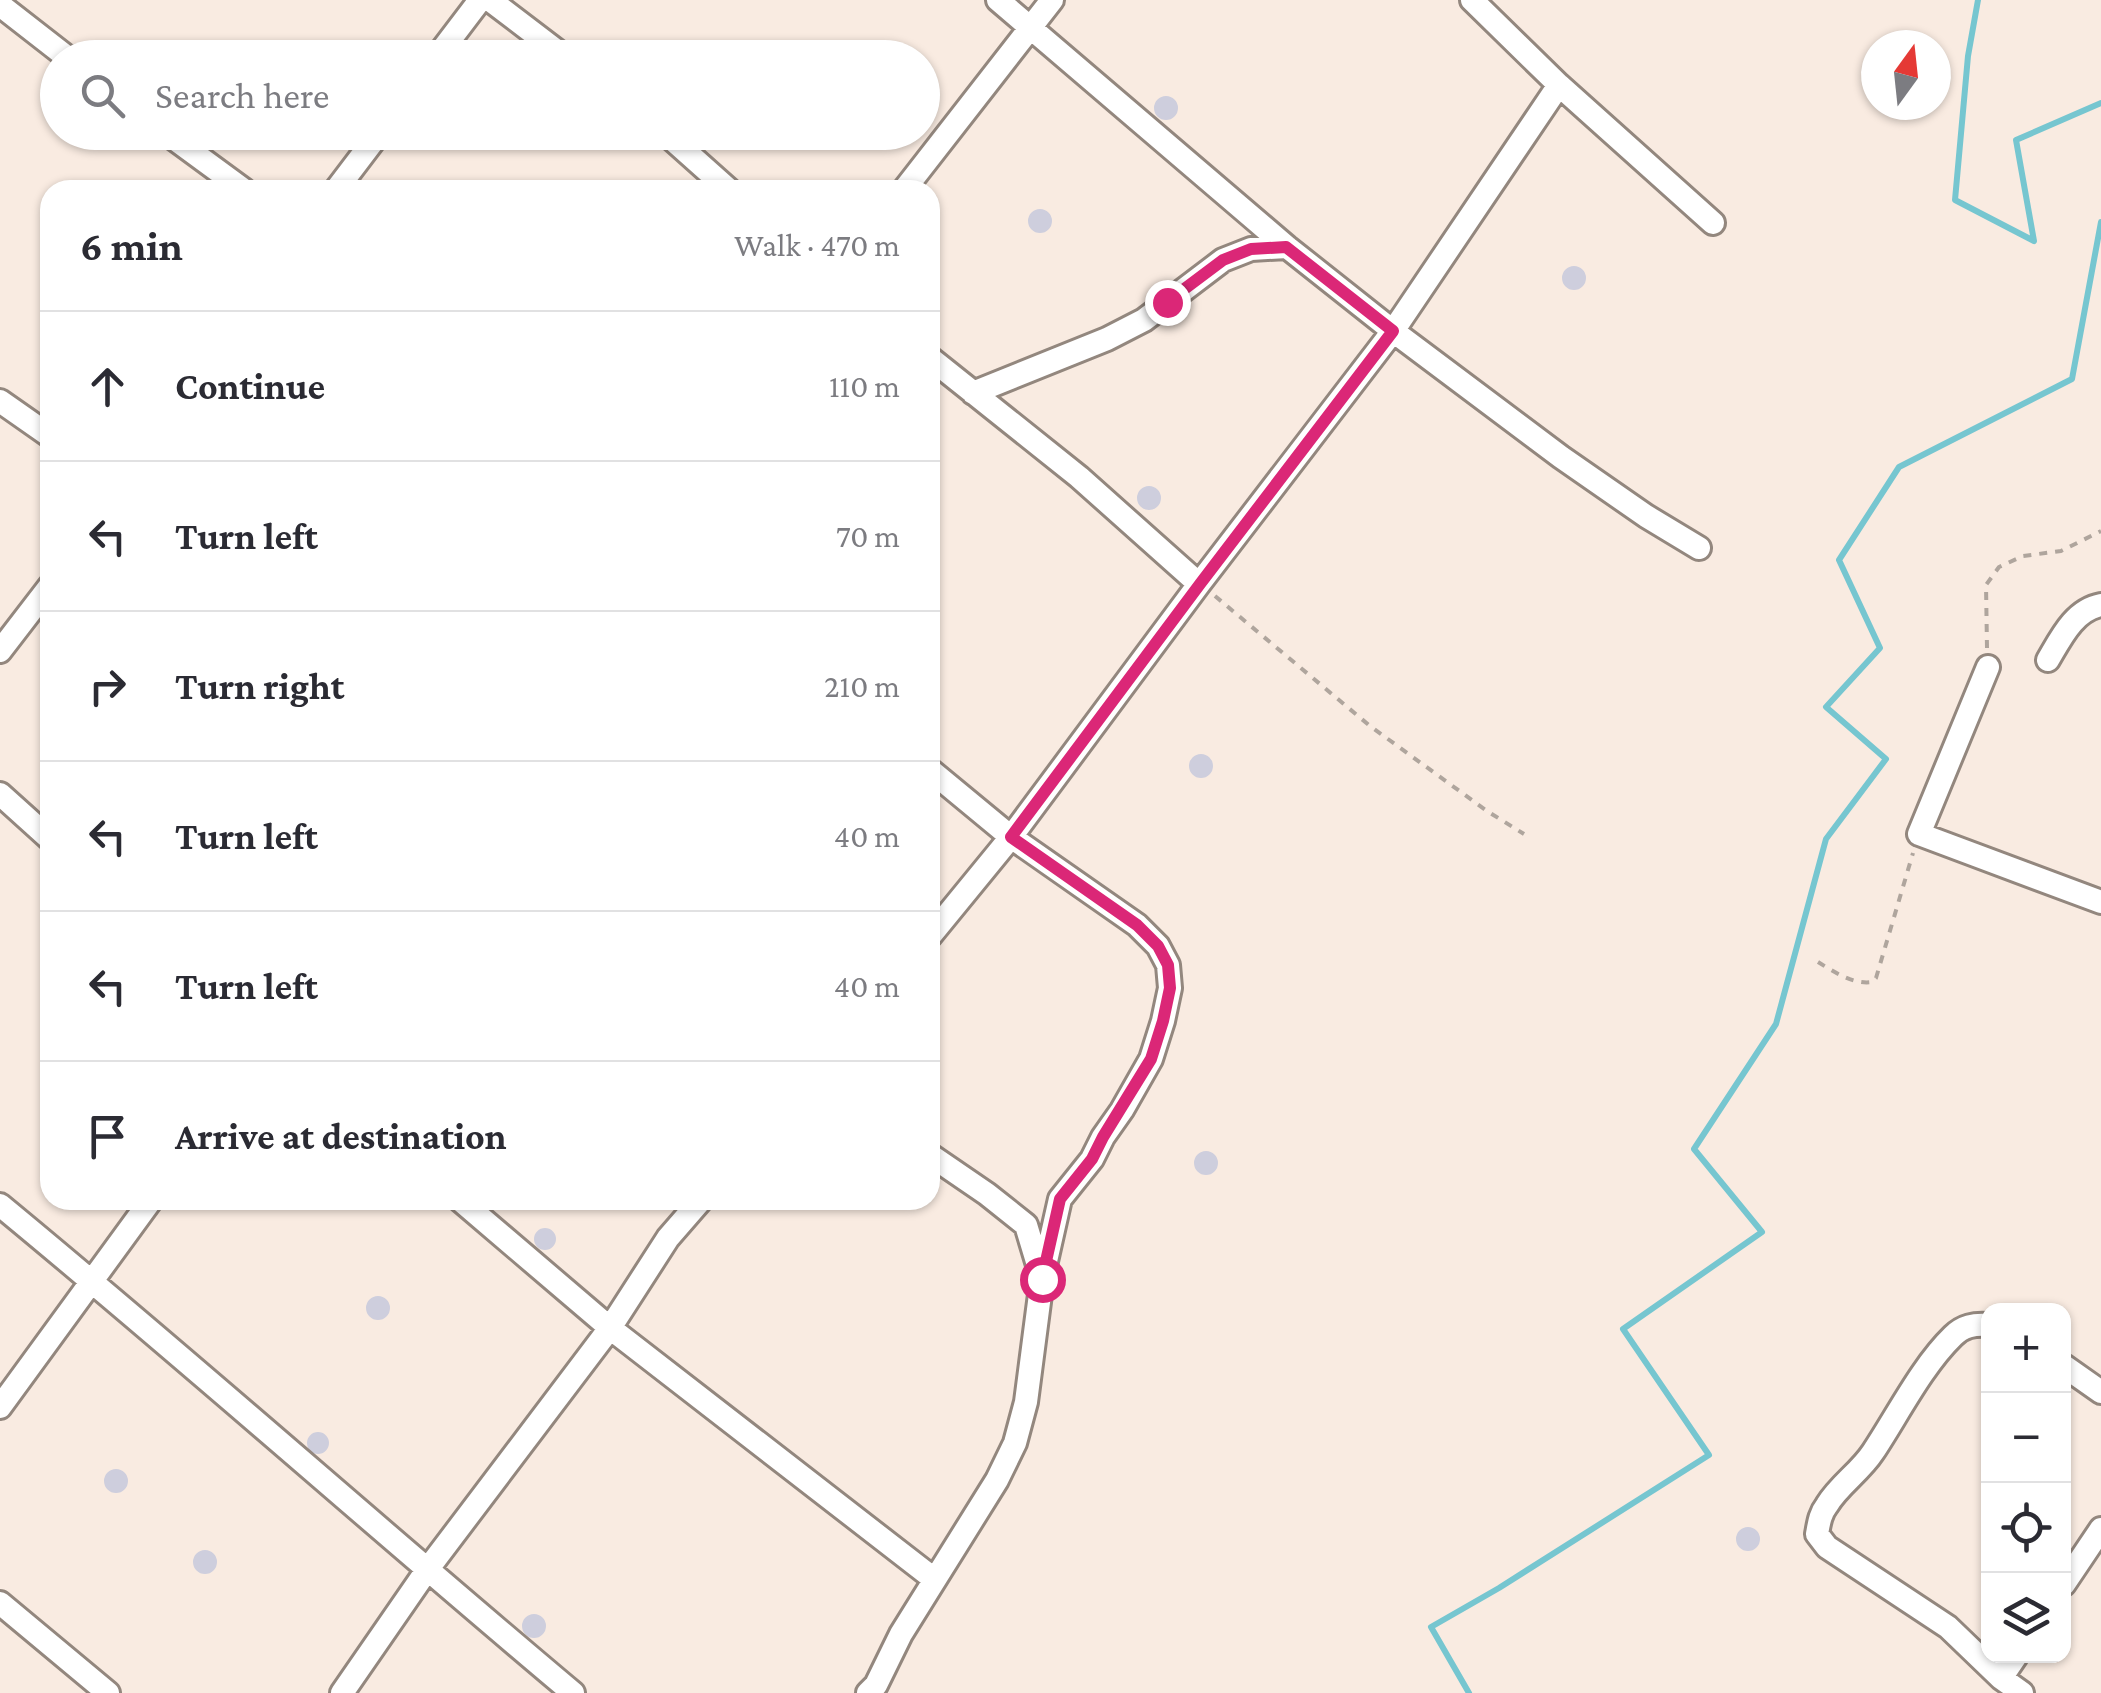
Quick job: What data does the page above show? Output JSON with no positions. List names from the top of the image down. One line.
{"north":"top","page":{"search":"Search here","heading":["6 min","Walk · 470 m"],"list":[["Continue","110 m"],["Turn left","70 m"],["Turn right","210 m"],["Turn left","40 m"],["Turn left","40 m"],"Arrive at destination"],"map_buttons":["+","−"]}}
